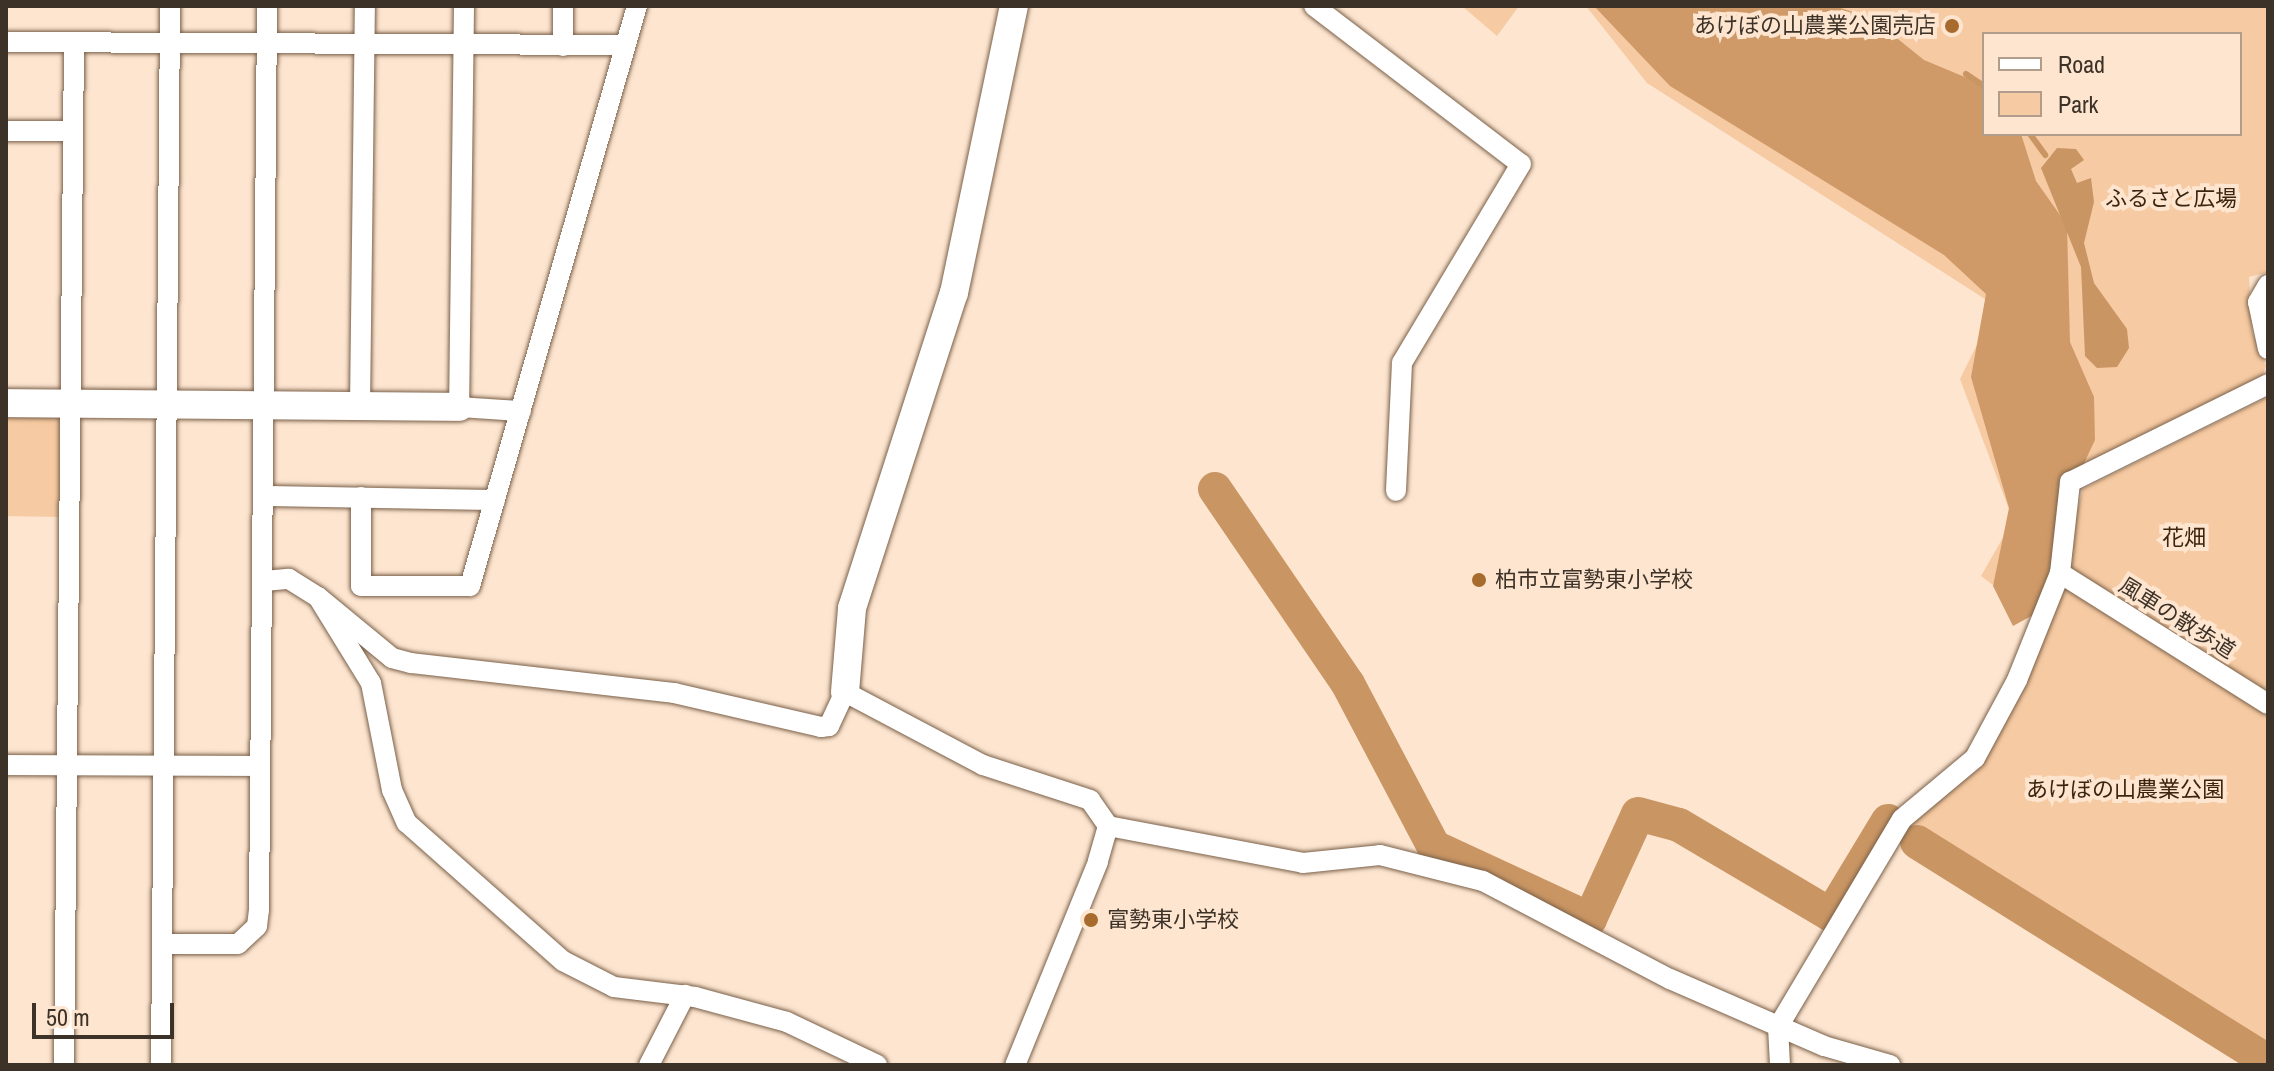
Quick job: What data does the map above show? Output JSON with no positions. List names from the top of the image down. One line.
{"streets":{"street":["風車の散歩道"]},"parks":["ふるさと広場","花畑","あけぼの山農業公園"],"places":["あけぼの山農業公園売店","柏市立富勢東小学校","富勢東小学校"],"legend":["Road","Park"],"scale_bar":"50 m"}
